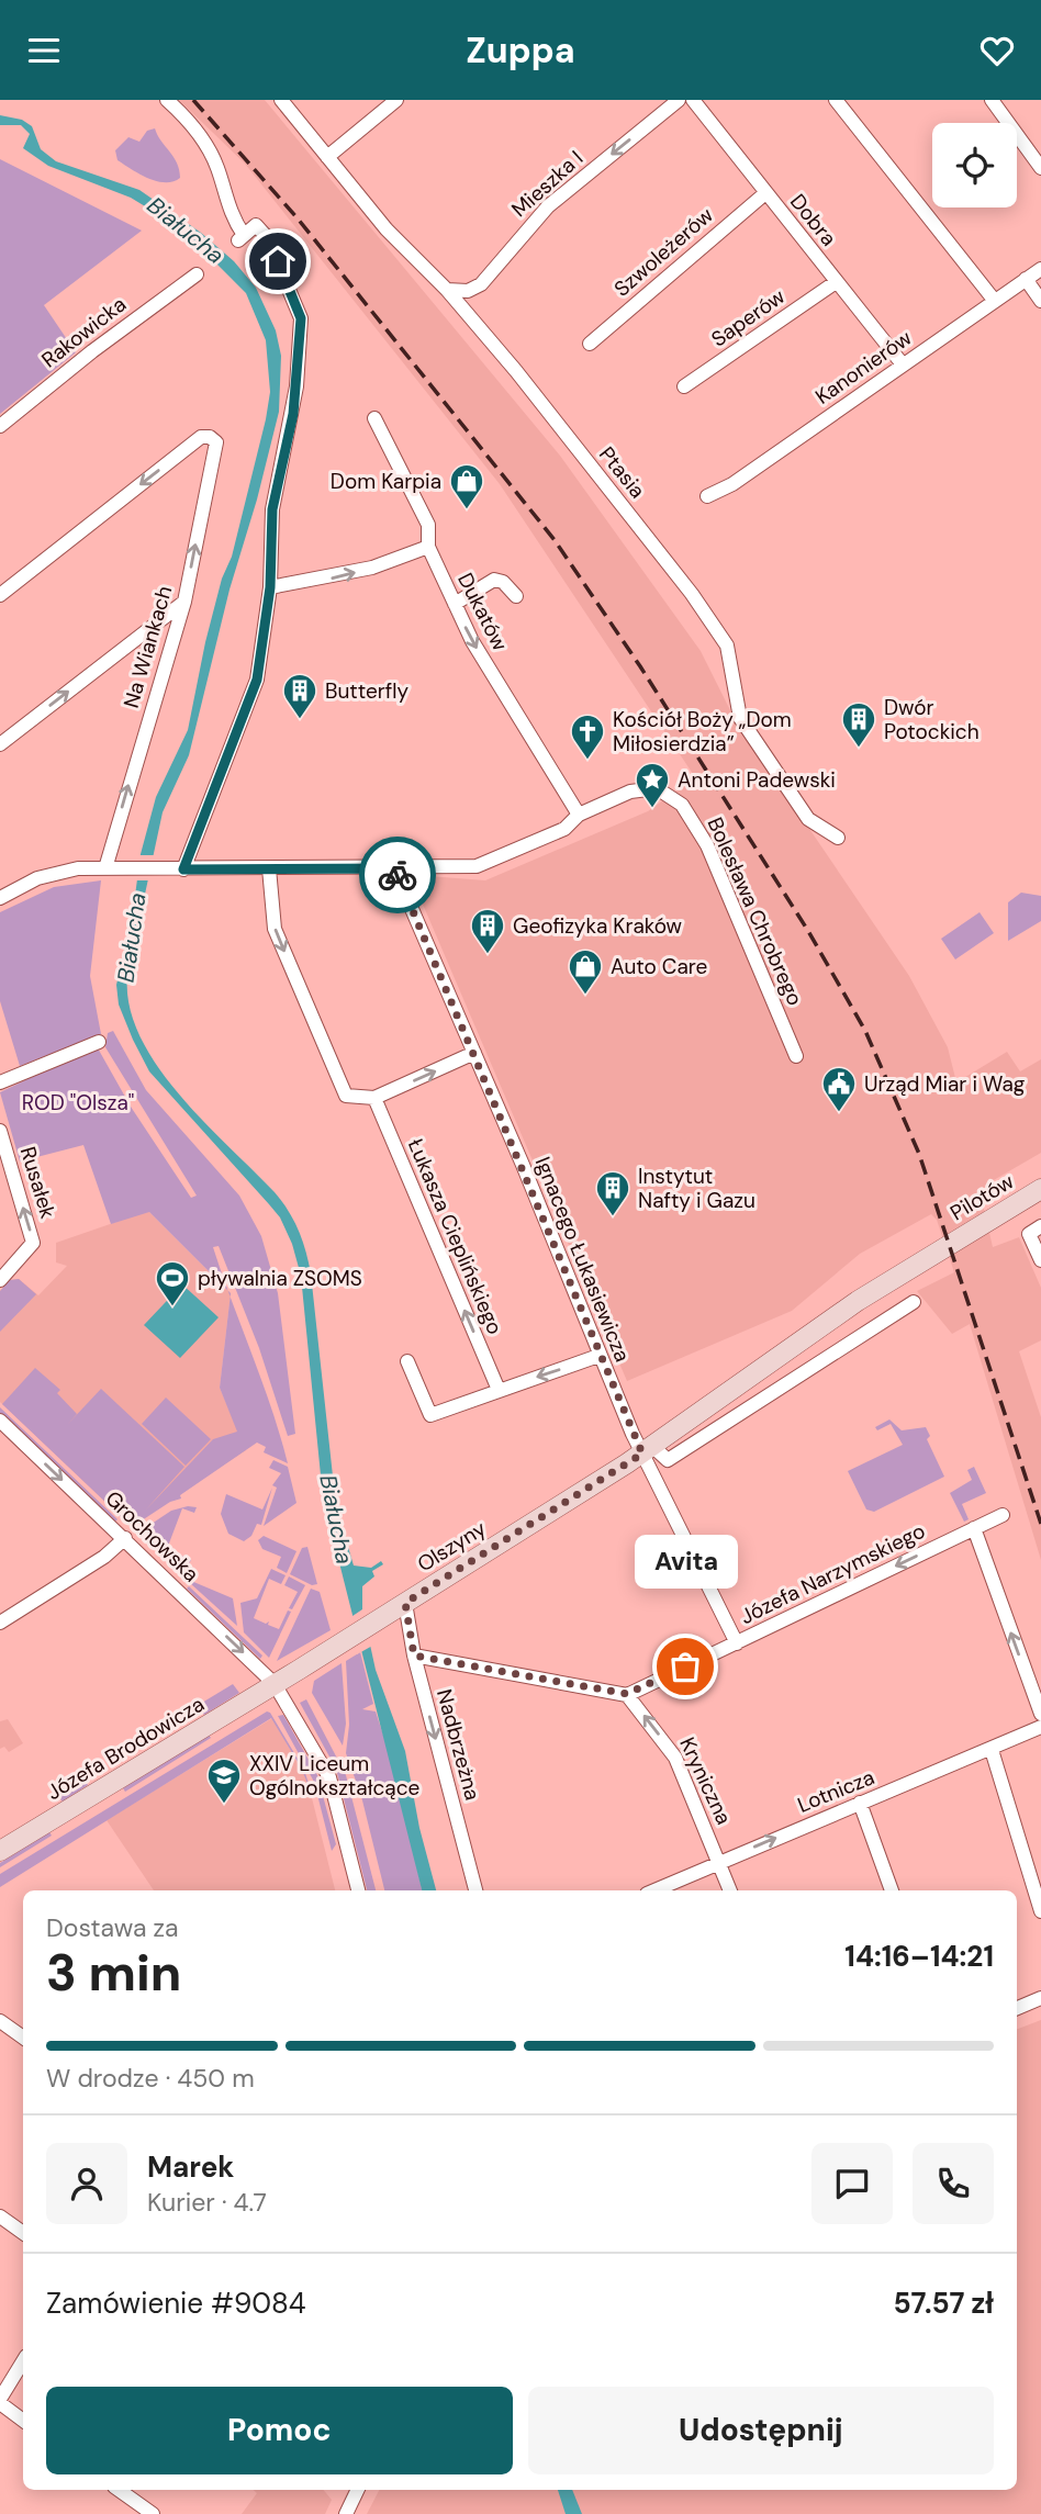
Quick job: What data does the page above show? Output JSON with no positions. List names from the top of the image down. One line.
{"streets":{"street":["Mieszka I","Dobra","Szwoleżerów","Saperów","Rakowicka","Kanonierów","Ptasia","Dukatów","Na Wiankach","Bolesława Chrobrego","Rusałek","Pilotów","Łukasza Cieplińskiego","Ignacego Łukasiewicza","Grochowska","Olszyny","Józefa Narzymskiego","Nadbrzeżna","Józefa Brodowicza","Kryniczna","Lotnicza"]},"crossings":[["Mieszka I","Ptasia"],["Dobra","Szwoleżerów"],["Dobra","Saperów"],["Dobra","Kanonierów"],["Dukatów","Bolesława Chrobrego"],["Na Wiankach","Bolesława Chrobrego"],["Bolesława Chrobrego","Ignacego Łukasiewicza"],["Pilotów","Olszyny"],["Ignacego Łukasiewicza","Olszyny"],["Ignacego Łukasiewicza","Józefa Narzymskiego"],["Grochowska","Olszyny"],["Grochowska","Józefa Brodowicza"],["Olszyny","Nadbrzeżna"],["Olszyny","Józefa Brodowicza"],["Józefa Narzymskiego","Kryniczna"],["Kryniczna","Lotnicza"]],"one_way":["Mieszka I","Dukatów","Rusałek","Łukasza Cieplińskiego","Grochowska","Józefa Narzymskiego","Nadbrzeżna","Kryniczna","Lotnicza"],"water":["Białucha"],"parks":["ROD \"Olsza\""],"places":{"shop":["Dom Karpia","Auto Care"],"building":["Butterfly","Dwór Potockich","Geofizyka Kraków","Instytut Nafty i Gazu"],"church":["Kościół Boży „Dom Miłosierdzia”"],"place":["Antoni Padewski"],"public building":["Urząd Miar i Wag"],"sports":["pływalnia ZSOMS"],"other":["Avita"],"school or university":["XXIV Liceum Ogólnokształcące"]},"page":{"header":"Zuppa","bubble":"Avita","heading":["3 min","Dostawa za","14:16–14:21"],"panel":["Marek","Kurier · 4.7","Zamówienie #9084","57.57 zł"],"bar":"W drodze · 450 m","buttons":["Pomoc","Udostępnij"]}}
